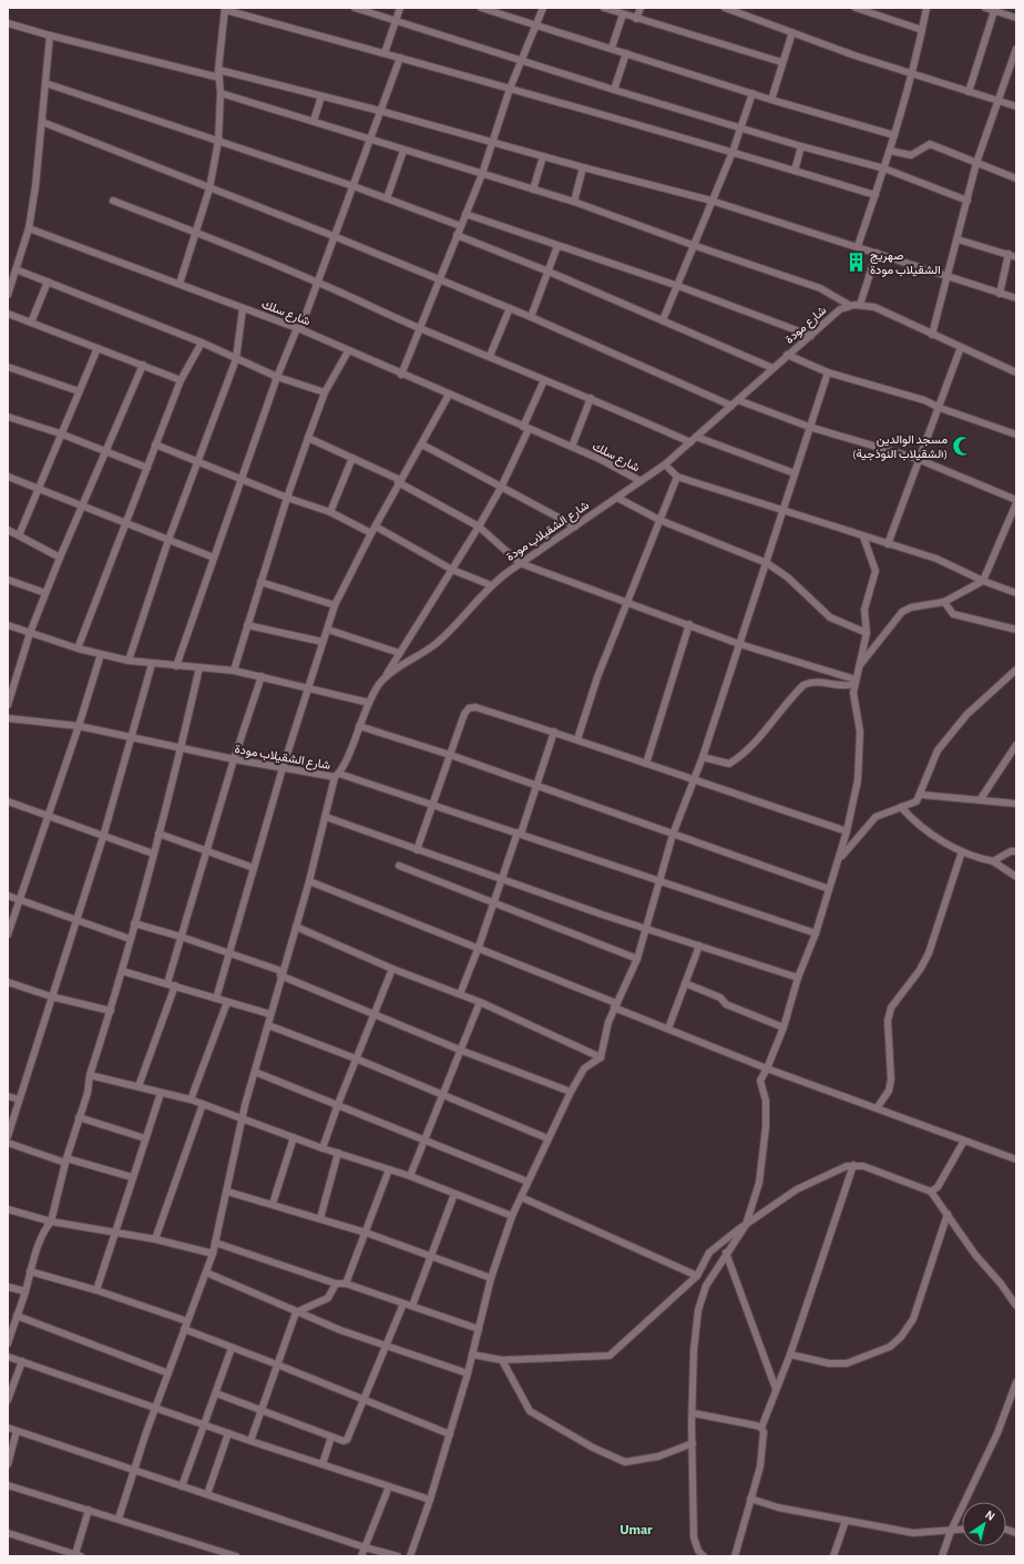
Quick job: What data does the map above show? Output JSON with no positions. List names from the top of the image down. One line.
{"streets":{"street":["شارع سلك","شارع مودة","شارع الشقيلاب مودة"]},"crossings":[["شارع سلك","شارع مودة"],["شارع سلك","شارع الشقيلاب مودة"],["شارع مودة","شارع الشقيلاب مودة"]],"districts":["Umar"],"places":{"building":["صهريج الشقيلاب مودة"],"mosque":["مسجد الوالدين (الشقيلاب النوذجية)"]},"north":"top right"}
